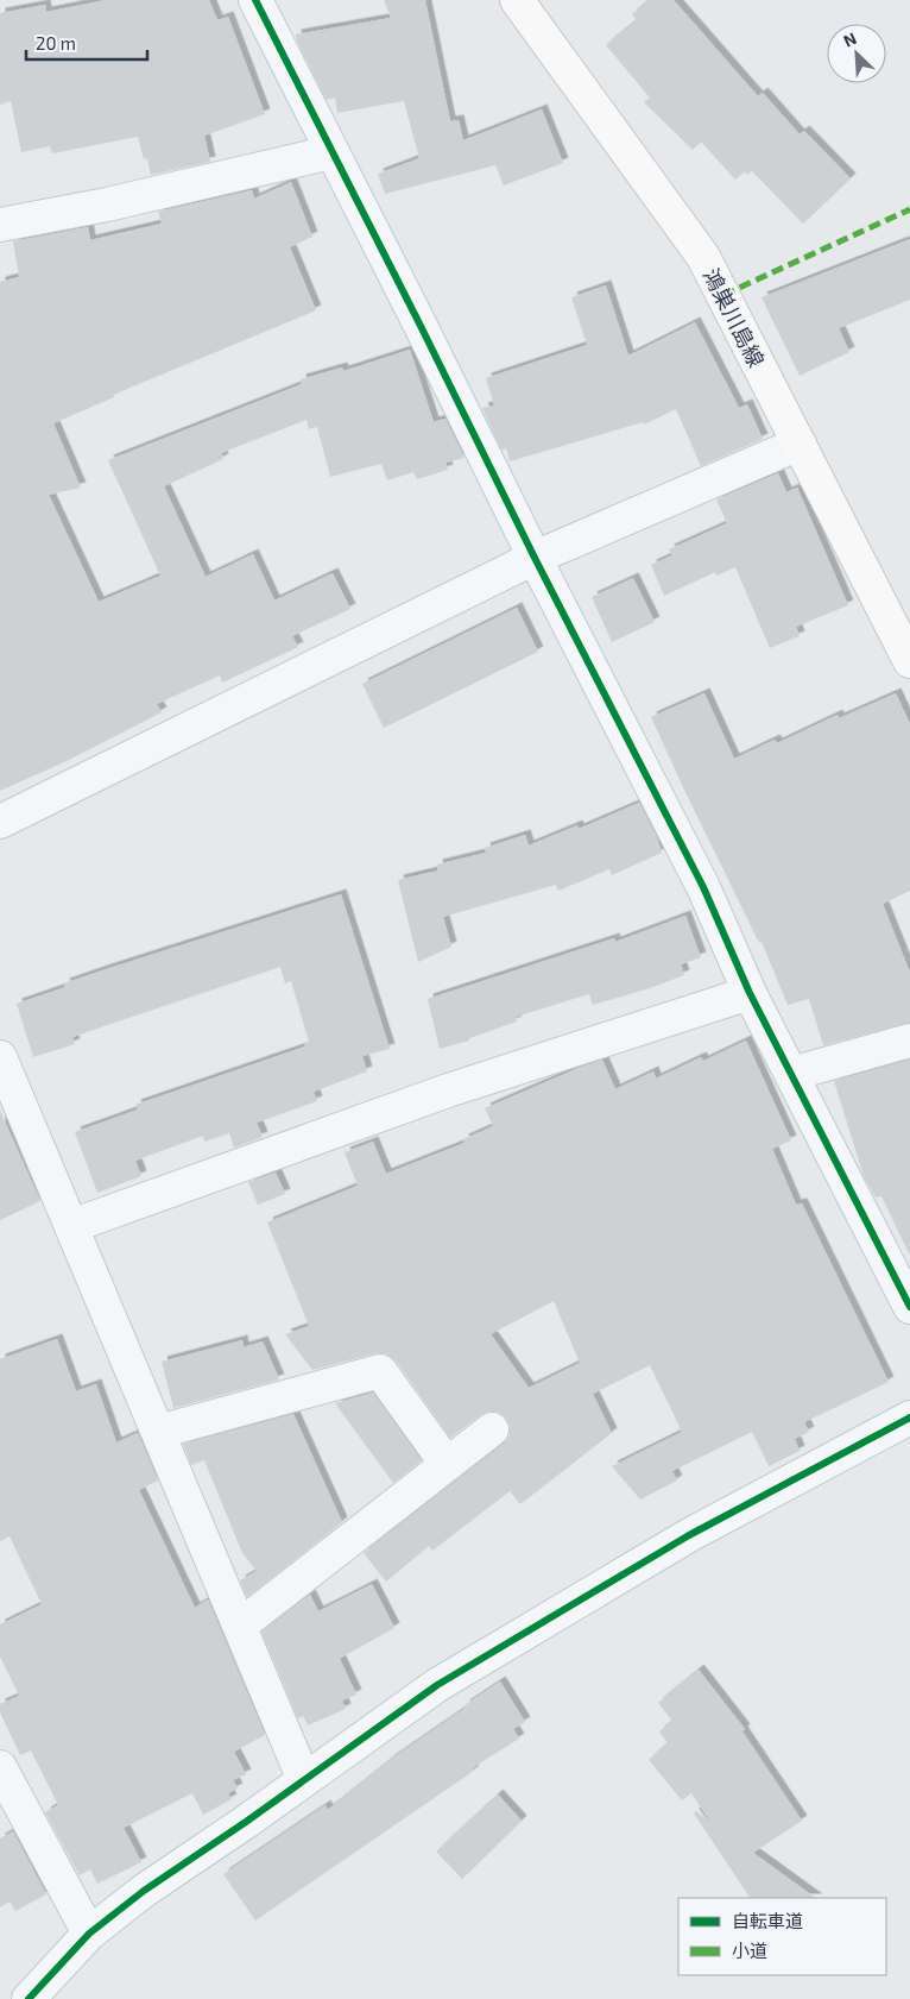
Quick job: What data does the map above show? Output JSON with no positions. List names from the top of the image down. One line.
{"streets":{"main road":["鴻巣川島線"]},"legend":["自転車道","小道"],"scale_bar":"20 m","north":"top left"}
